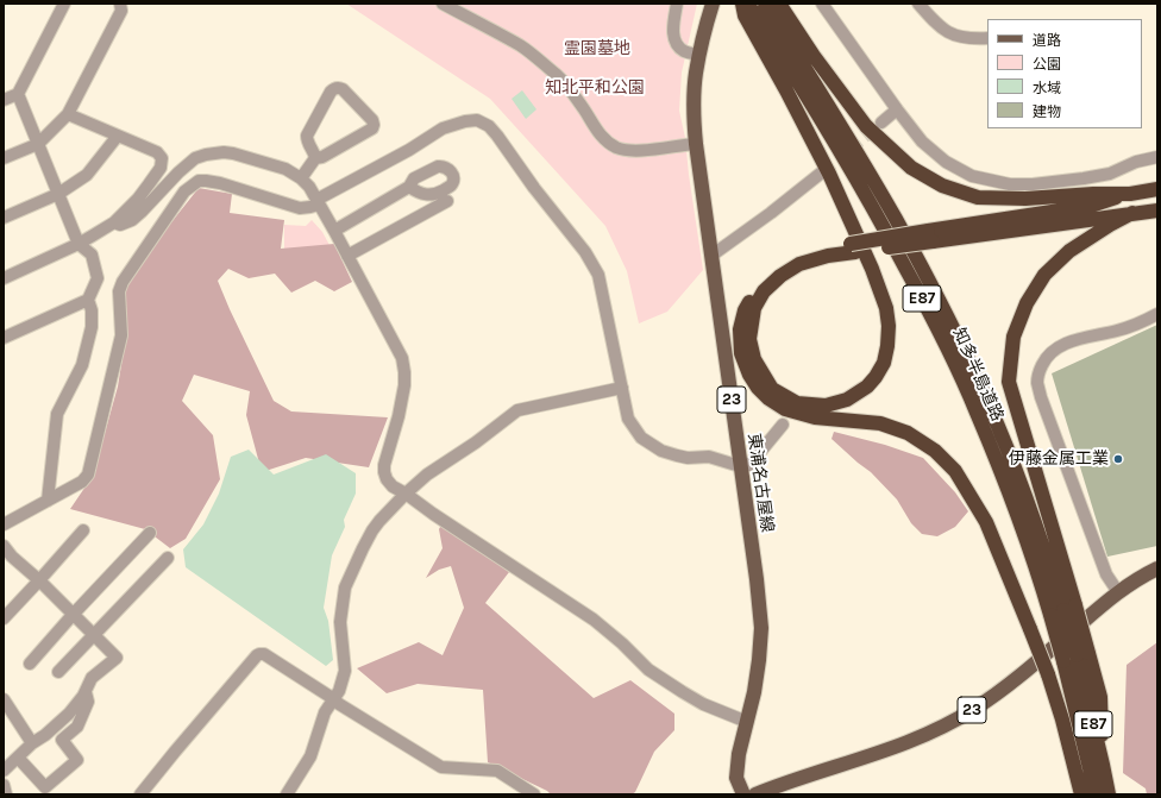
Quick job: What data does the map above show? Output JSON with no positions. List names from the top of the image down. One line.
{"streets":{"highway":["E87","知多半島道路"],"main road":["23","東浦名古屋線"]},"parks":["霊園墓地","知北平和公園"],"places":["伊藤金属工業"],"legend":["道路","公園","水域","建物"]}
